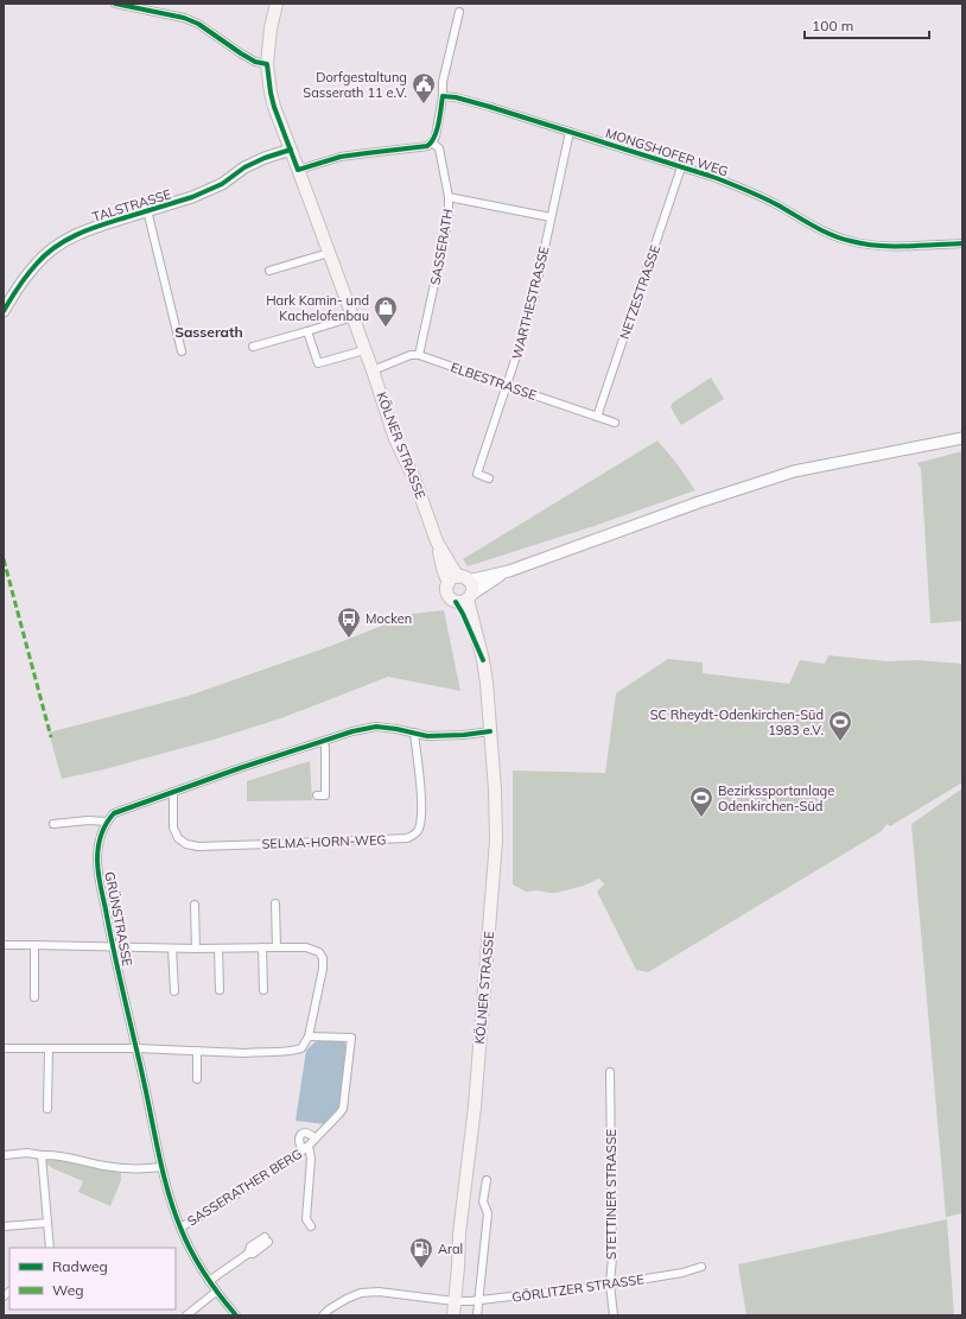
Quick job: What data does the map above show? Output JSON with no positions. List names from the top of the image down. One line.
{"streets":{"main road":["TALSTRASSE","KÖLNER STRASSE"],"street":["MONGSHOFER WEG","SASSERATH","NETZESTRASSE","WARTHESTRASSE","ELBESTRASSE","SELMA-HORN-WEG","GRÜNSTRASSE","SASSERATHER BERG","STETTINER STRASSE","GÖRLITZER STRASSE"]},"crossings":[["MONGSHOFER WEG","NETZESTRASSE"],["MONGSHOFER WEG","WARTHESTRASSE"],["TALSTRASSE","KÖLNER STRASSE"],["SASSERATH","ELBESTRASSE"],["NETZESTRASSE","ELBESTRASSE"],["WARTHESTRASSE","ELBESTRASSE"],["KÖLNER STRASSE","GÖRLITZER STRASSE"],["GRÜNSTRASSE","SASSERATHER BERG"],["STETTINER STRASSE","GÖRLITZER STRASSE"]],"districts":["Sasserath"],"places":{"public building":["Dorfgestaltung Sasserath 11 e.V."],"shop":["Hark Kamin- und Kachelofenbau"],"bus stop":["Mocken"],"sports":["SC Rheydt-Odenkirchen-Süd 1983 e.V.","Bezirkssportanlage Odenkirchen-Süd"],"fuel station":["Aral"]},"legend":["Radweg","Weg"],"scale_bar":"100 m"}
